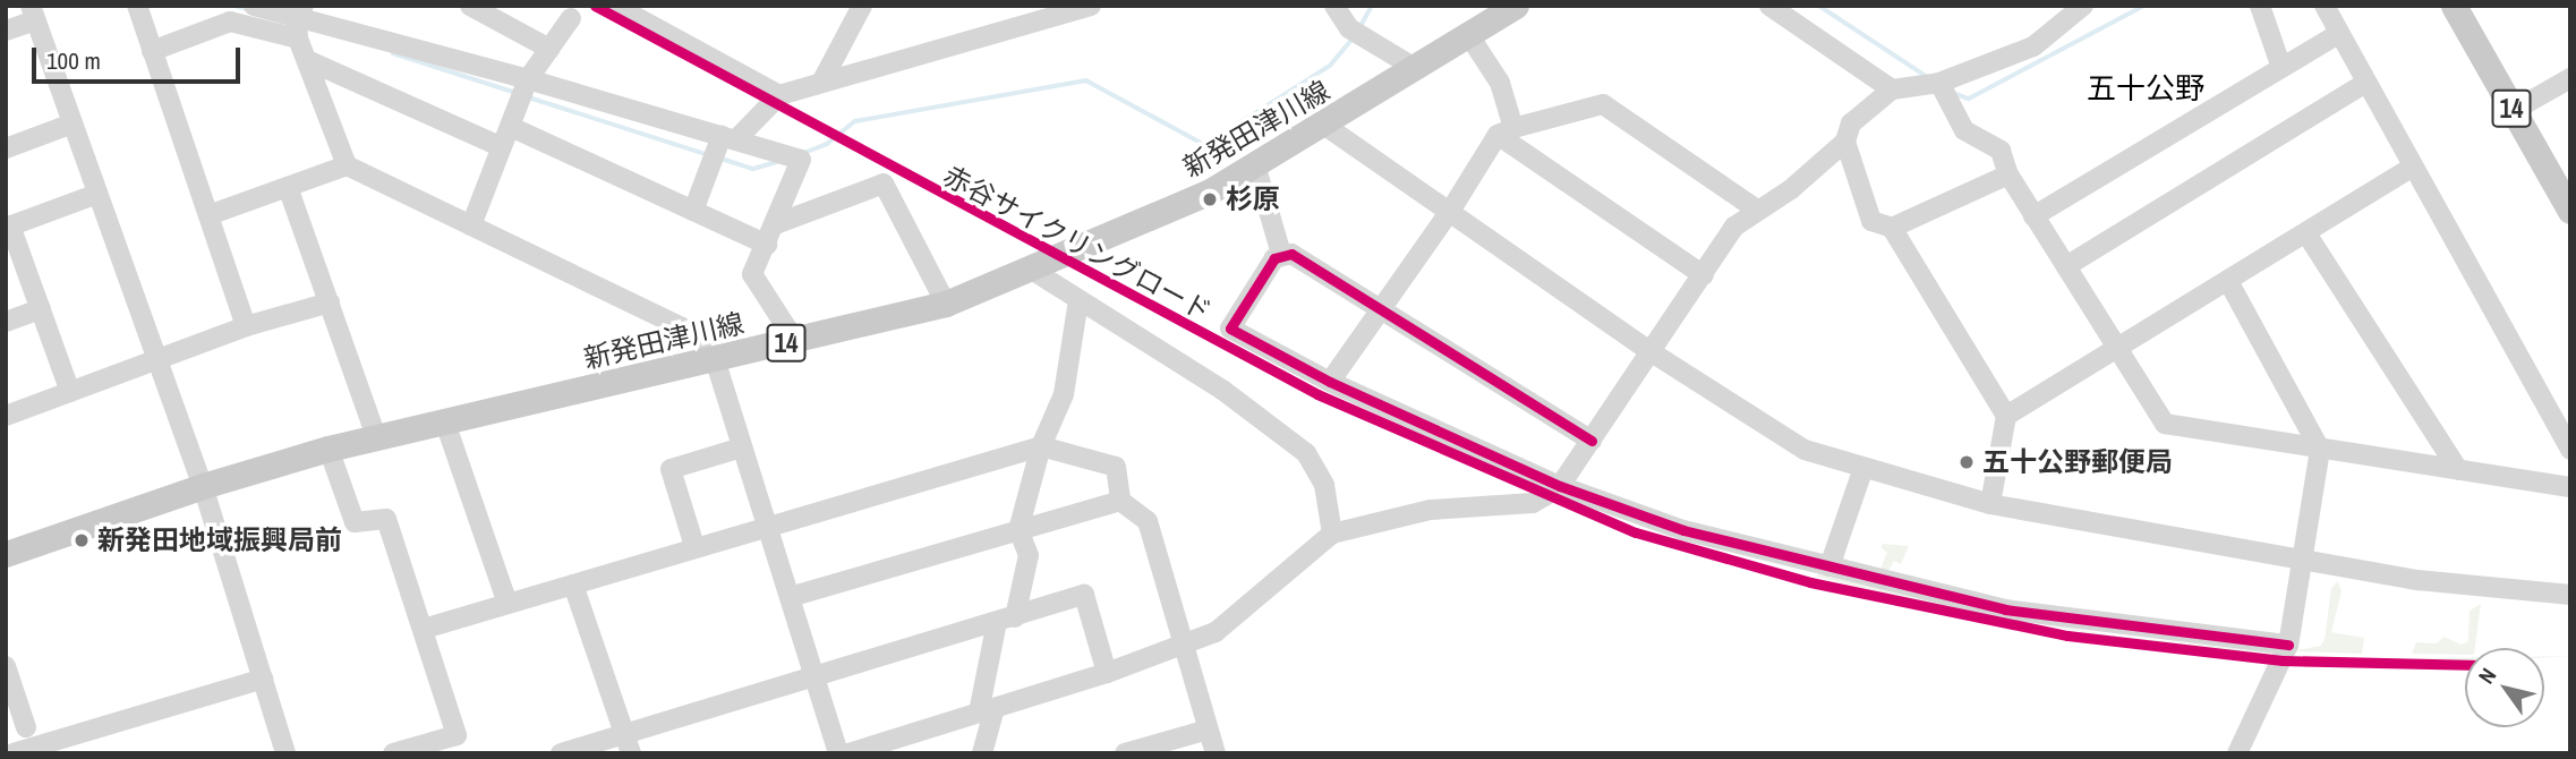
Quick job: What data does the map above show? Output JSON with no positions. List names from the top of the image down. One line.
{"streets":{"main road":["14","新発田津川線"],"cycle path":["赤谷サイクリングロード"]},"districts":["五十公野"],"places":["杉原","五十公野郵便局","新発田地域振興局前"],"scale_bar":"100 m","north":"top left"}
